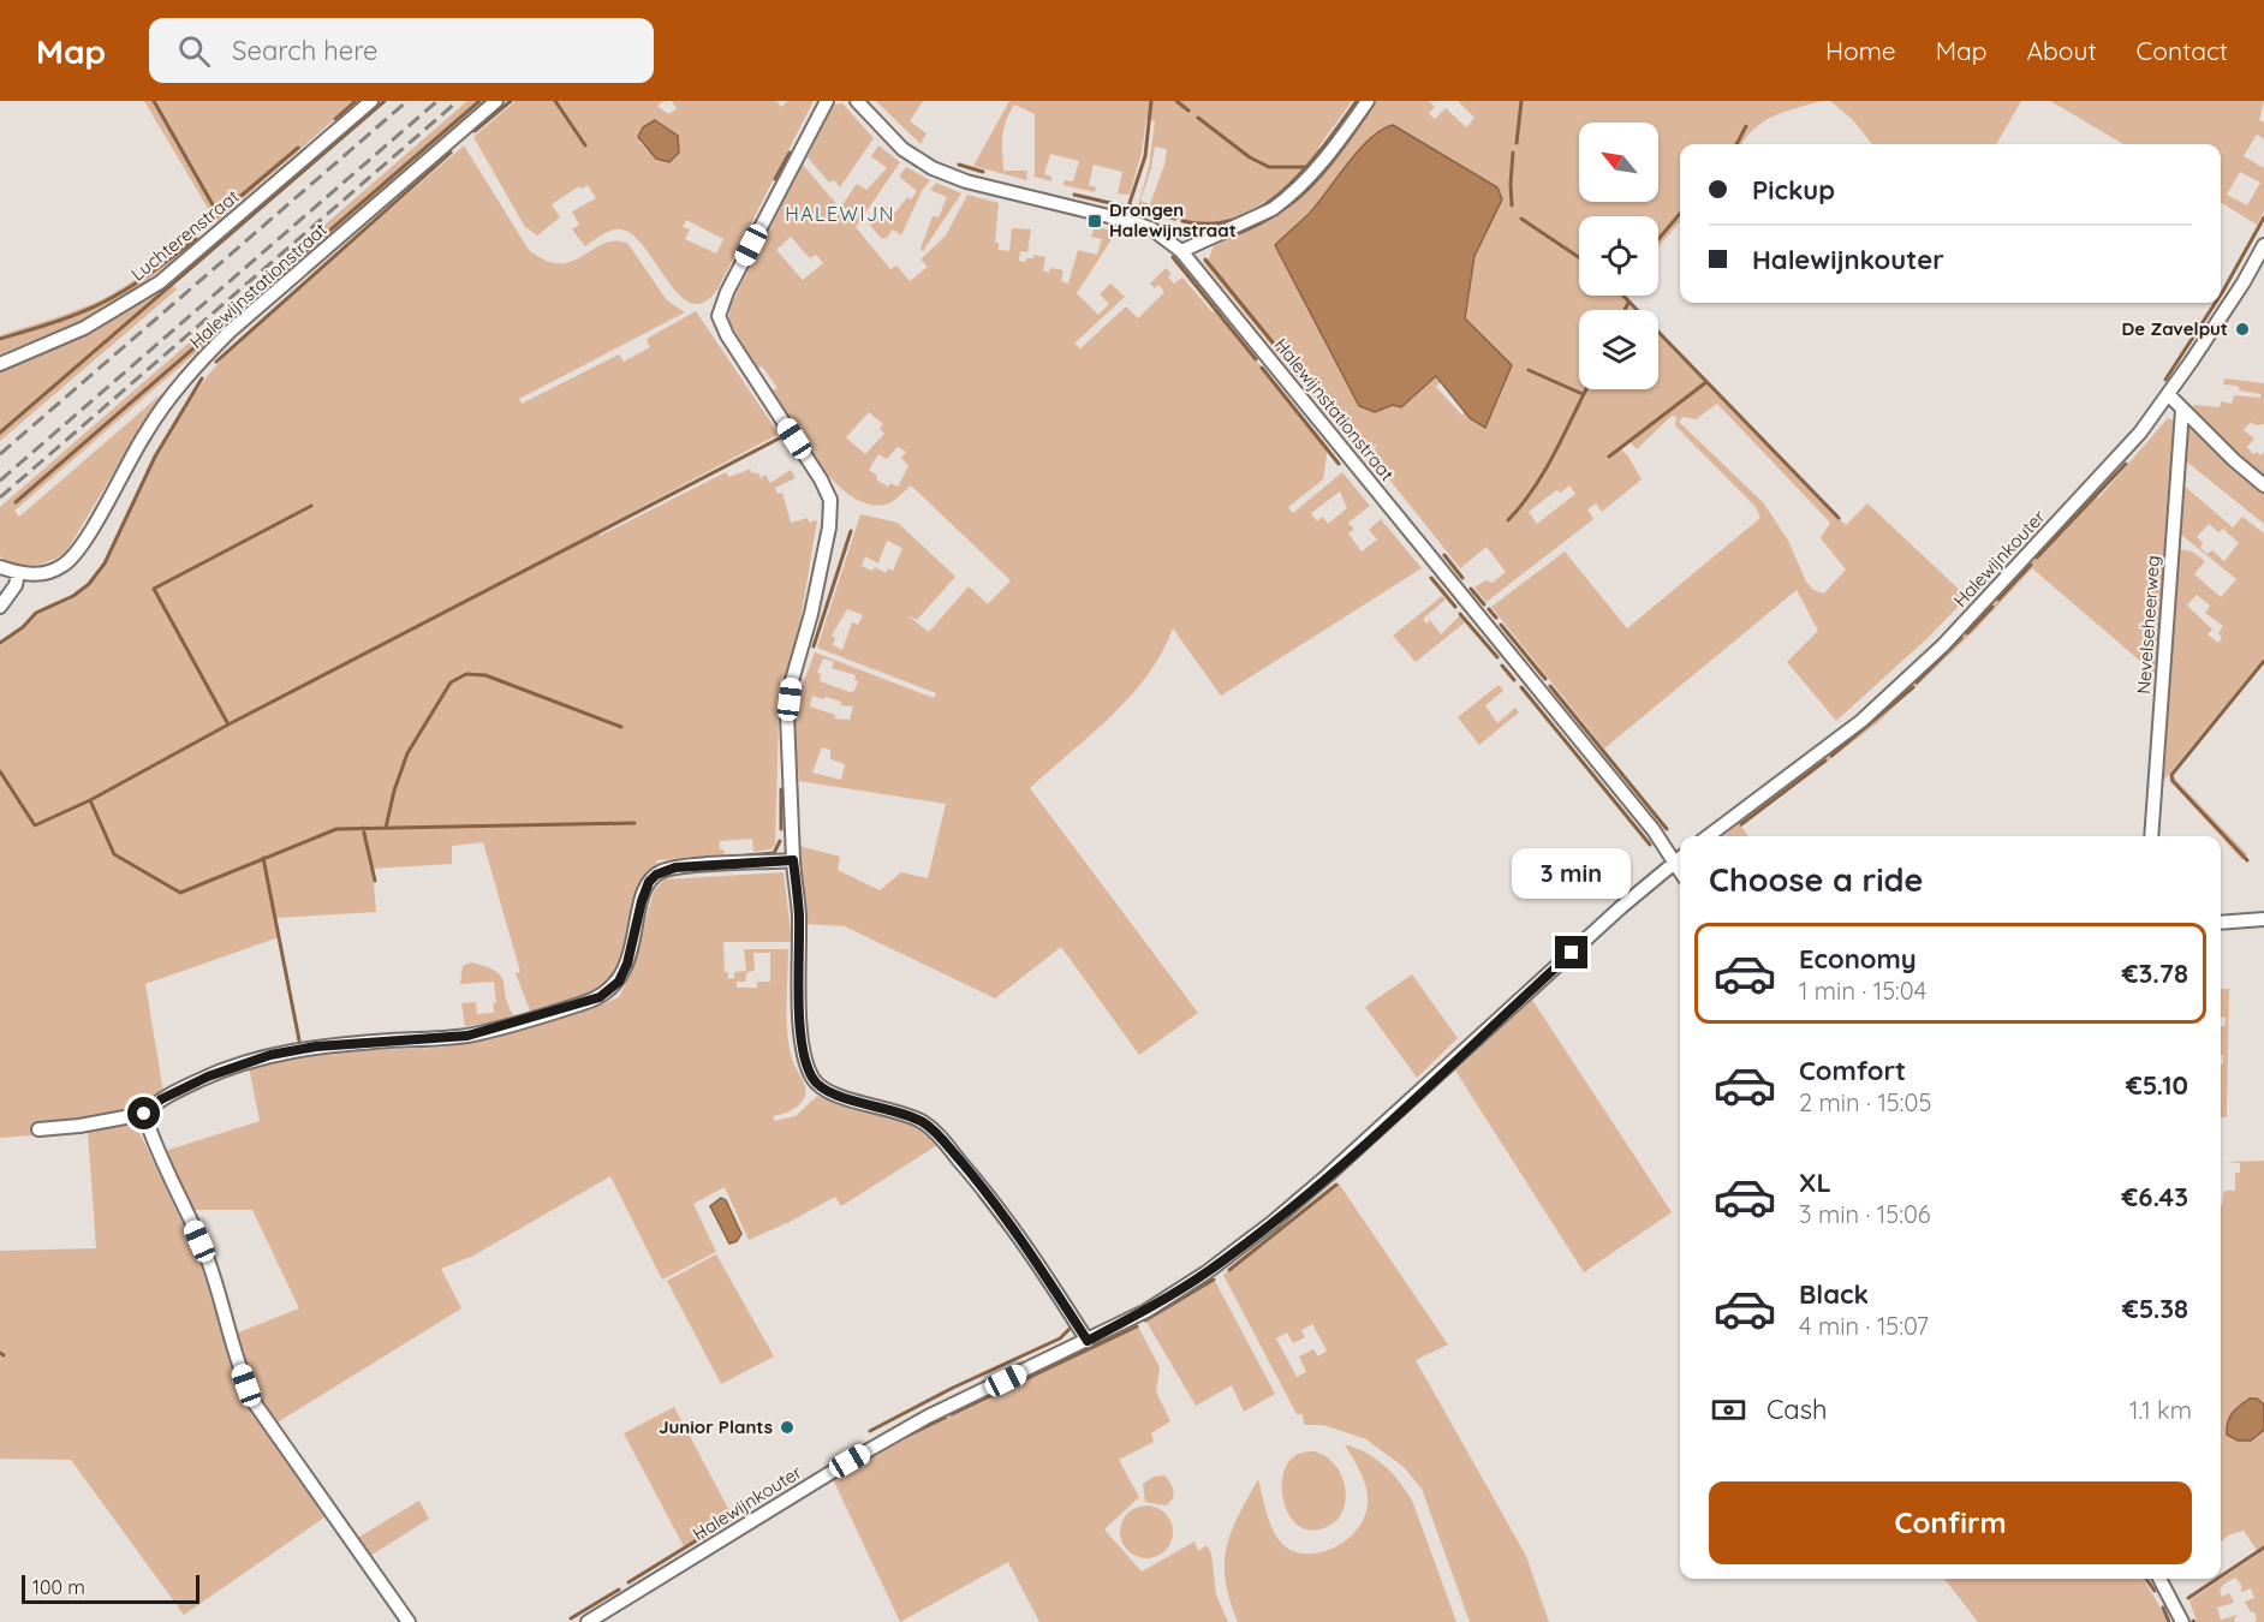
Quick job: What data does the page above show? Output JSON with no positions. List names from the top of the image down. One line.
{"streets":{"street":["Luchterenstraat","Halewijnstationstraat","Halewijnkouter","Nevelseheerweg"]},"districts":["HALEWIJN"],"places":{"transit":["Drongen Halewijnstraat"],"other":["De Zavelput","Junior Plants"]},"scale_bar":"100 m","north":"top left","page":{"header":"Map","search":"Search here","nav":["Home","Map","About","Contact"],"banner":["Pickup","Halewijnkouter"],"heading":"Choose a ride","bubble":"3 min","list":[{"name":"Economy","note":"1 min · 15:04","value":"€3.78"},{"name":"Comfort","note":"2 min · 15:05","value":"€5.10"},{"name":"XL","note":"3 min · 15:06","value":"€6.43"},{"name":"Black","note":"4 min · 15:07","value":"€5.38"}],"pay":["Cash","1.1 km"],"buttons":"Confirm","scale":"100 m"}}
